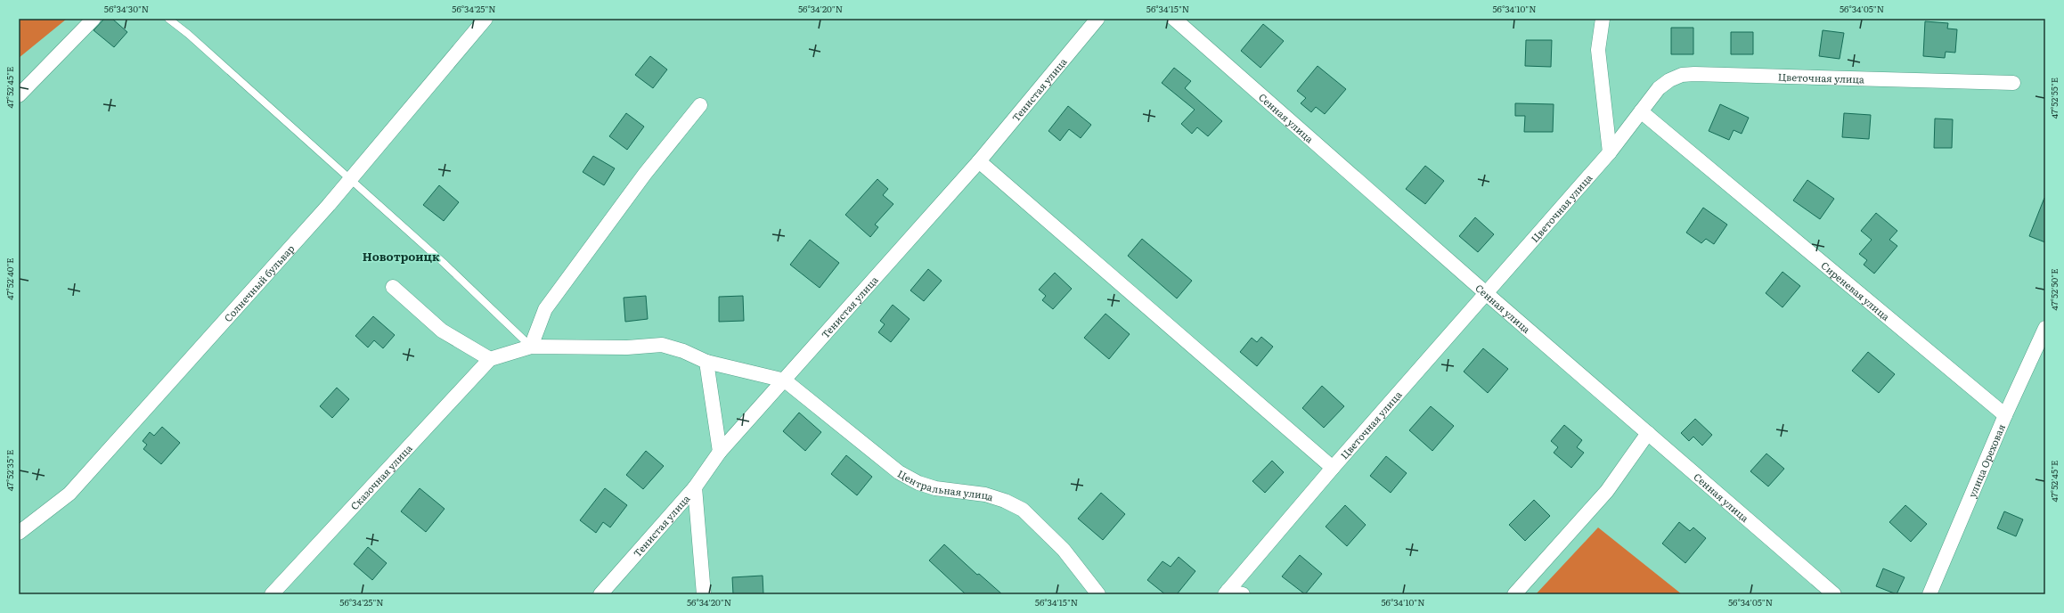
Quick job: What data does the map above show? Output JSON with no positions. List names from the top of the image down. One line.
{"streets":{"street":["Цветочная улица","Тенистая улица","Сенная улица","Солнечный бульвар","Сиреневая улица","улица Ореховая","Сказочная улица","Центральная улица"]},"crossings":[["Цветочная улица","Сенная улица"],["Цветочная улица","Сиреневая улица"],["Тенистая улица","Центральная улица"],["Сиреневая улица","улица Ореховая"]],"districts":["Новотроицк"],"coordinates":["56°34'30\"N","56°34'25\"N","56°34'20\"N","56°34'15\"N","56°34'10\"N","56°34'05\"N","47°52'45\"E","47°52'55\"E","47°52'40\"E","47°52'50\"E","47°52'35\"E"]}
